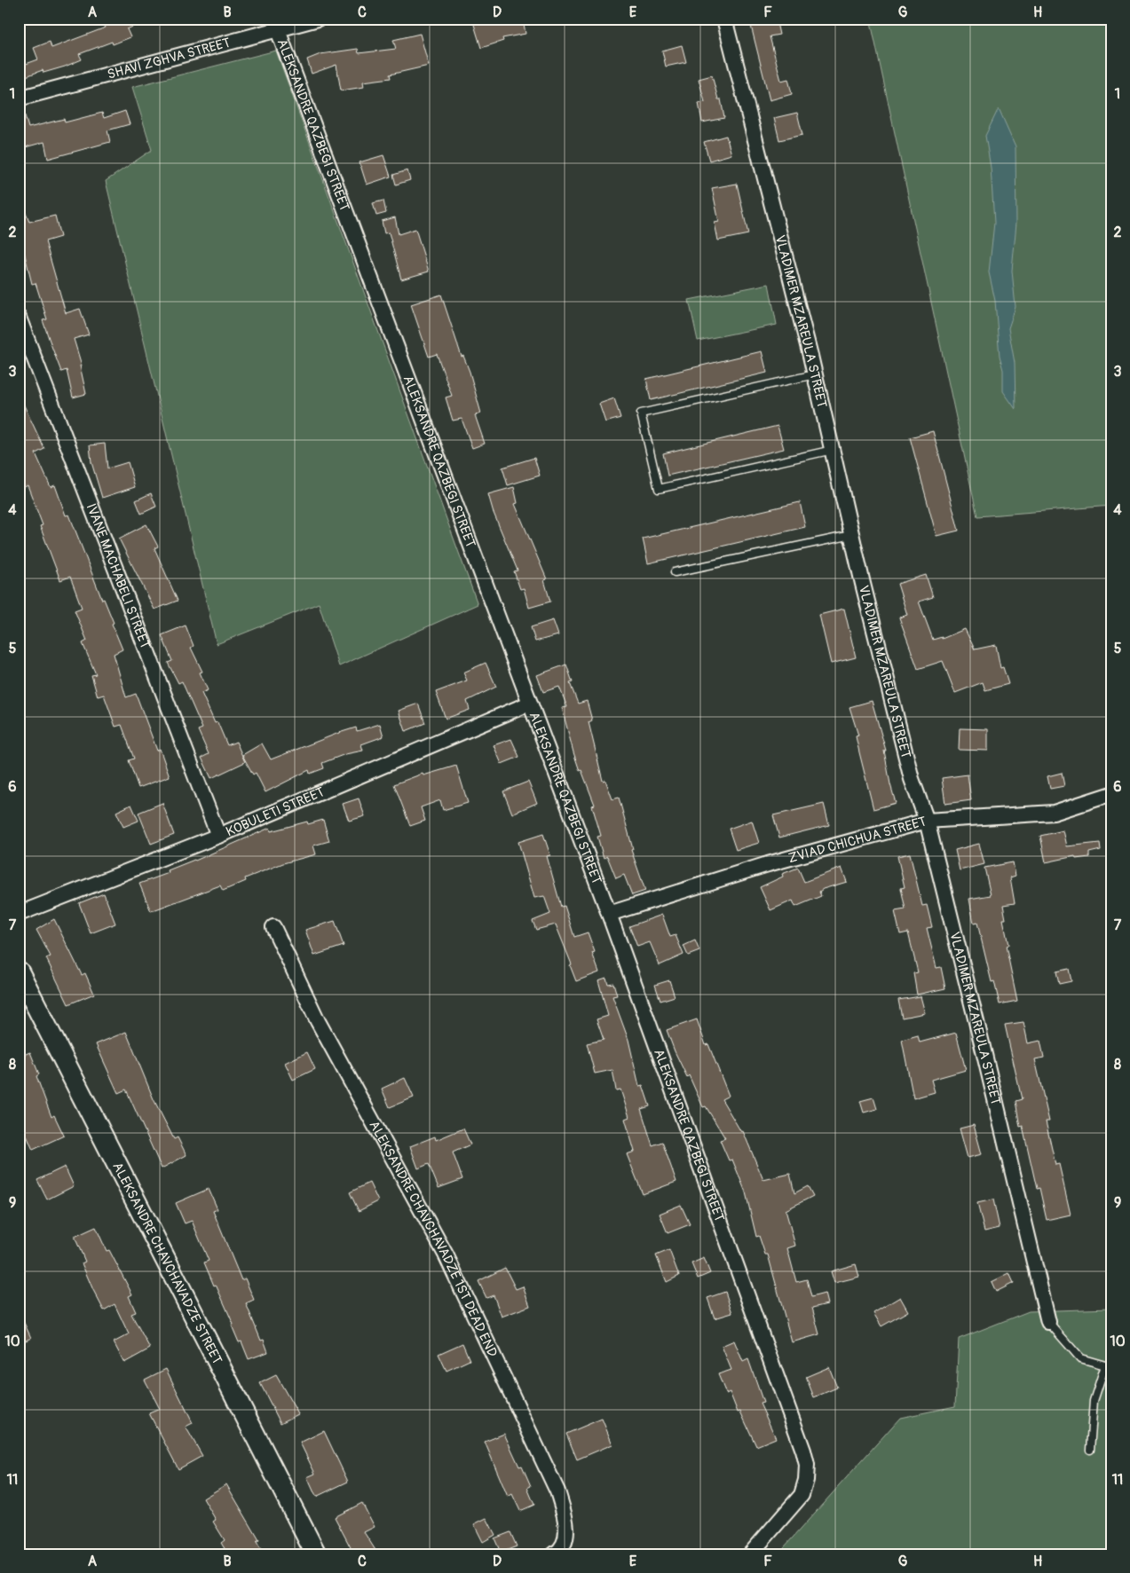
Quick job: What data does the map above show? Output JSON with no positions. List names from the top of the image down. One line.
{"streets":{"street":["SHAVI ZGHVA STREET","ALEKSANDRE QAZBEGI STREET","VLADIMER MZAREULA STREET","IVANE MACHABELI STREET","KOBULETI STREET","ZVIAD CHICHUA STREET","ALEKSANDRE CHAVCHAVADZE 1ST DEAD END","ALEKSANDRE CHAVCHAVADZE STREET"]},"crossings":[["SHAVI ZGHVA STREET","ALEKSANDRE QAZBEGI STREET"],["ALEKSANDRE QAZBEGI STREET","KOBULETI STREET"],["ALEKSANDRE QAZBEGI STREET","ZVIAD CHICHUA STREET"],["VLADIMER MZAREULA STREET","ZVIAD CHICHUA STREET"],["IVANE MACHABELI STREET","KOBULETI STREET"]],"grid":{"columns":["A","B","C","D","E","F","G","H"],"rows":["1","2","3","4","5","6","7","8","9","10","11"]}}
